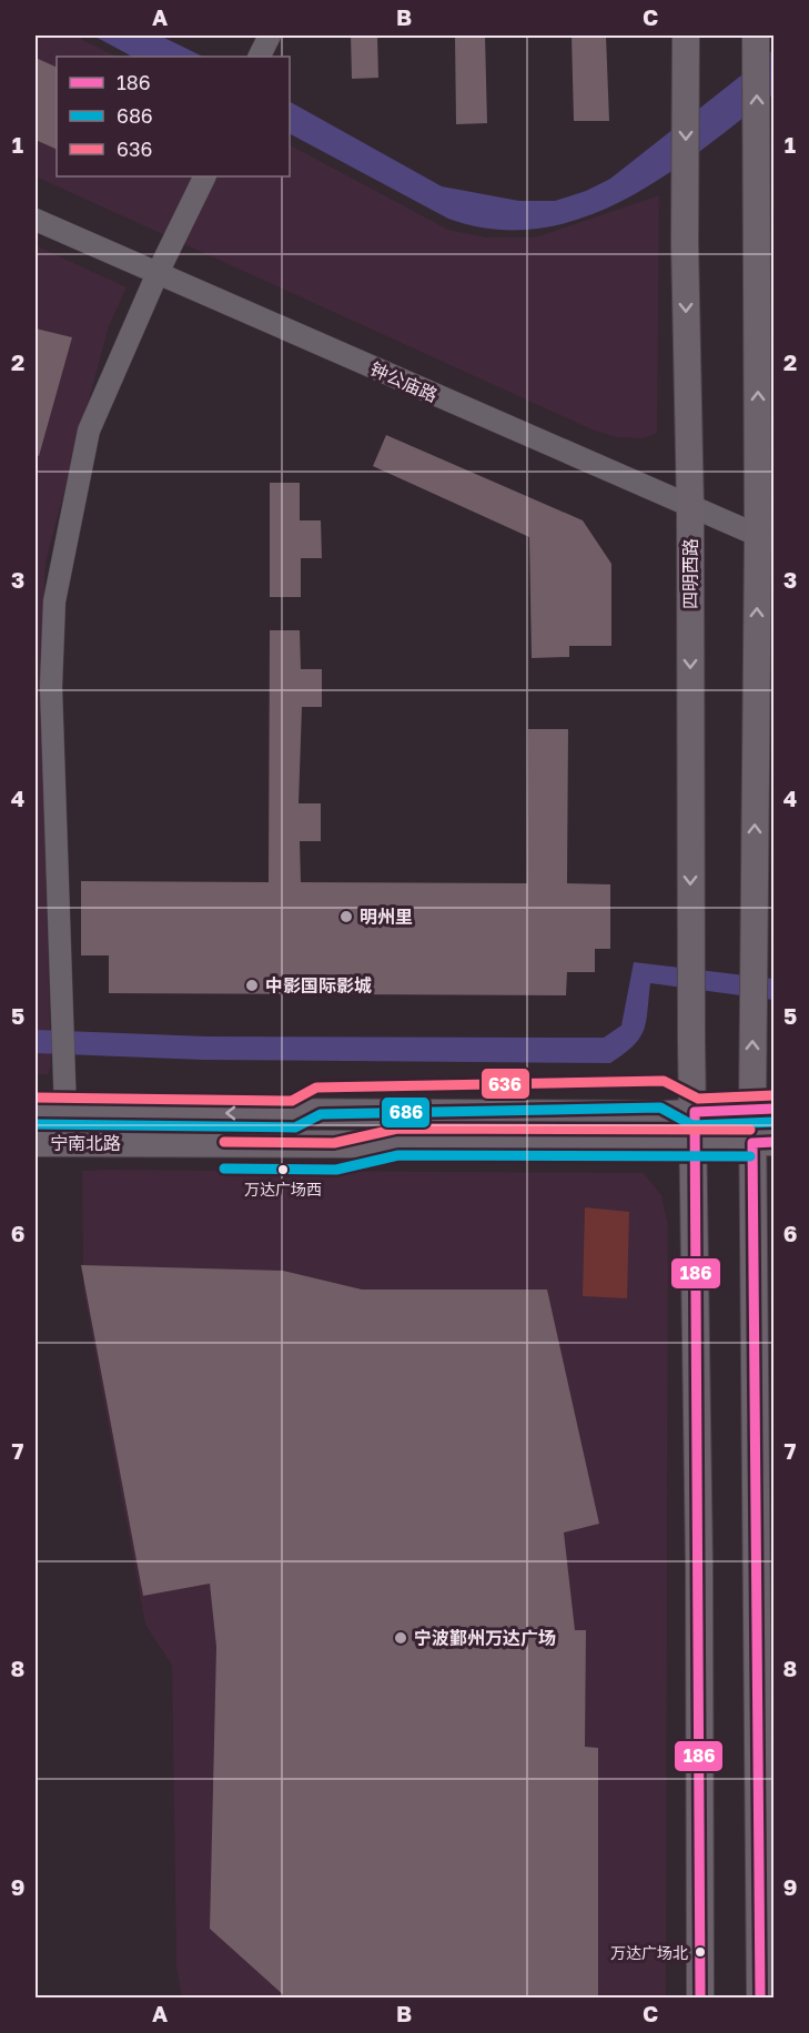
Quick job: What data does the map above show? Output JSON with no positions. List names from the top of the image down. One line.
{"streets":{"main road":["四明西路","宁南北路"],"street":["钟公庙路"]},"crossings":[["钟公庙路","四明西路"],["四明西路","宁南北路"]],"places":["明州里","中影国际影城","万达广场西","宁波鄞州万达广场","万达广场北"],"lines":["transit line 636","transit line 686","transit line 186"],"legend":["186","686","636"],"grid":{"columns":["A","B","C"],"rows":["1","2","3","4","5","6","7","8","9"]}}
